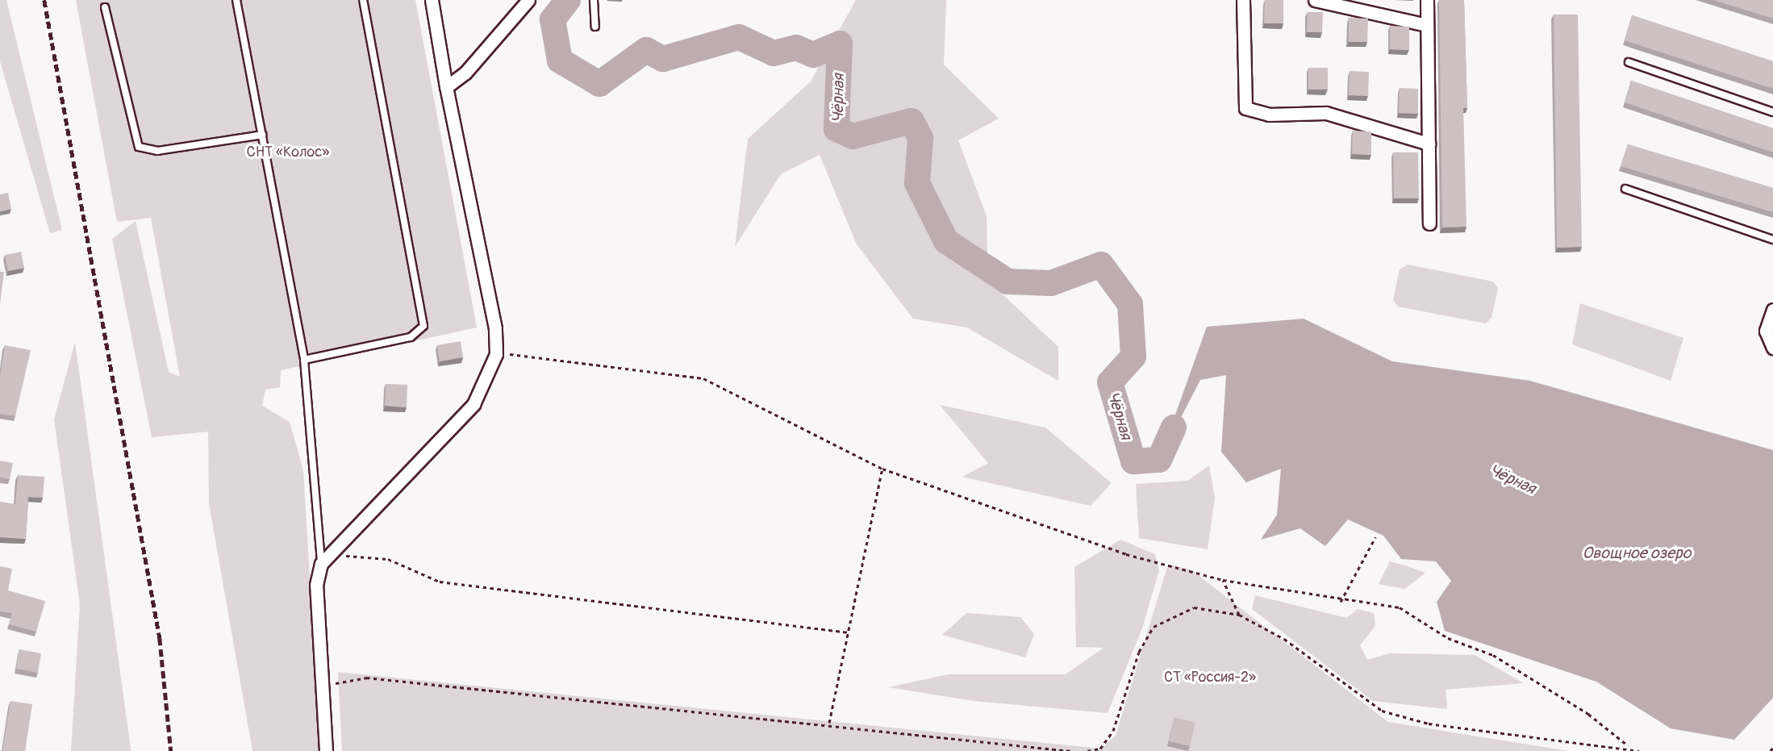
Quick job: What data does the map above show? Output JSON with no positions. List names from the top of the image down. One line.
{"water":["Чёрная","Овощное озеро"],"parks":["СНТ «Колос»","СТ «Россия-2»"]}
